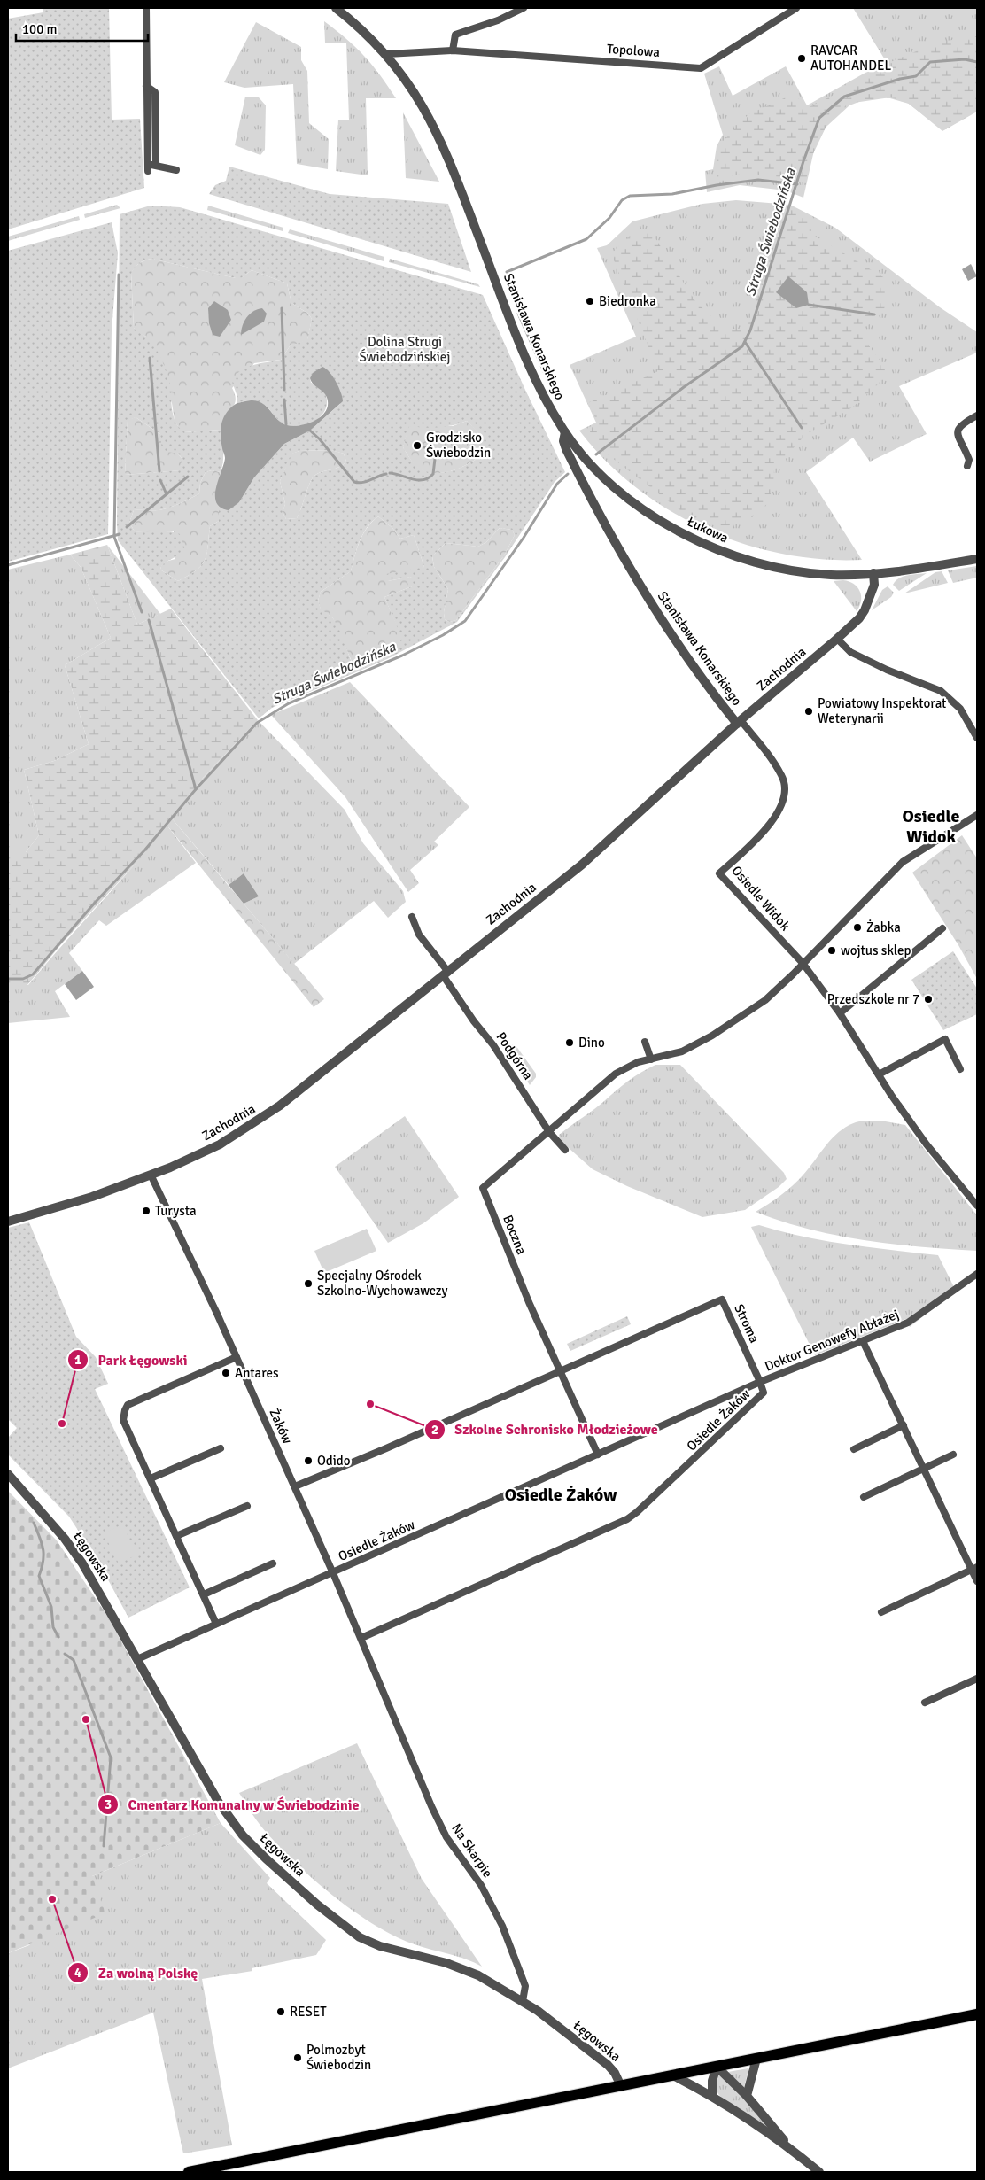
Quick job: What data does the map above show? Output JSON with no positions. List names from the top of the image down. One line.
{"streets":{"street":["Topolowa","Stanisława Konarskiego","Łukowa","Zachodnia","Osiedle Widok","Podgórna","Boczna","Stroma","Doktor Genowefy Abłażej","Osiedle Żaków","Żaków","Łęgowska","Na Skarpie"]},"crossings":[["Topolowa","Stanisława Konarskiego"],["Stanisława Konarskiego","Łukowa"],["Stanisława Konarskiego","Zachodnia"],["Stanisława Konarskiego","Osiedle Widok"],["Łukowa","Zachodnia"],["Zachodnia","Osiedle Widok"],["Zachodnia","Podgórna"],["Zachodnia","Żaków"],["Podgórna","Boczna"],["Boczna","Stroma"],["Stroma","Doktor Genowefy Abłażej"],["Stroma","Osiedle Żaków"],["Doktor Genowefy Abłażej","Osiedle Żaków"],["Osiedle Żaków","Żaków"],["Osiedle Żaków","Łęgowska"],["Żaków","Na Skarpie"],["Łęgowska","Na Skarpie"]],"districts":["Osiedle Widok","Osiedle Żaków"],"water":["Struga Świebodzińska"],"parks":["Dolina Strugi Świebodzińskiej"],"places":["RAVCAR AUTOHANDEL","Biedronka","Grodzisko Świebodzin","Powiatowy Inspektorat Weterynarii","Żabka","wojtus sklep","Przedszkole nr 7","Dino","Turysta","Specjalny Ośrodek Szkolno-Wychowawczy","Antares","Szkolne Schronisko Młodzieżowe","Park Łęgowski","Odido","Cmentarz Komunalny w Świebodzinie","Za wolną Polskę","RESET","Polmozbyt Świebodzin"],"scale_bar":"100 m"}
